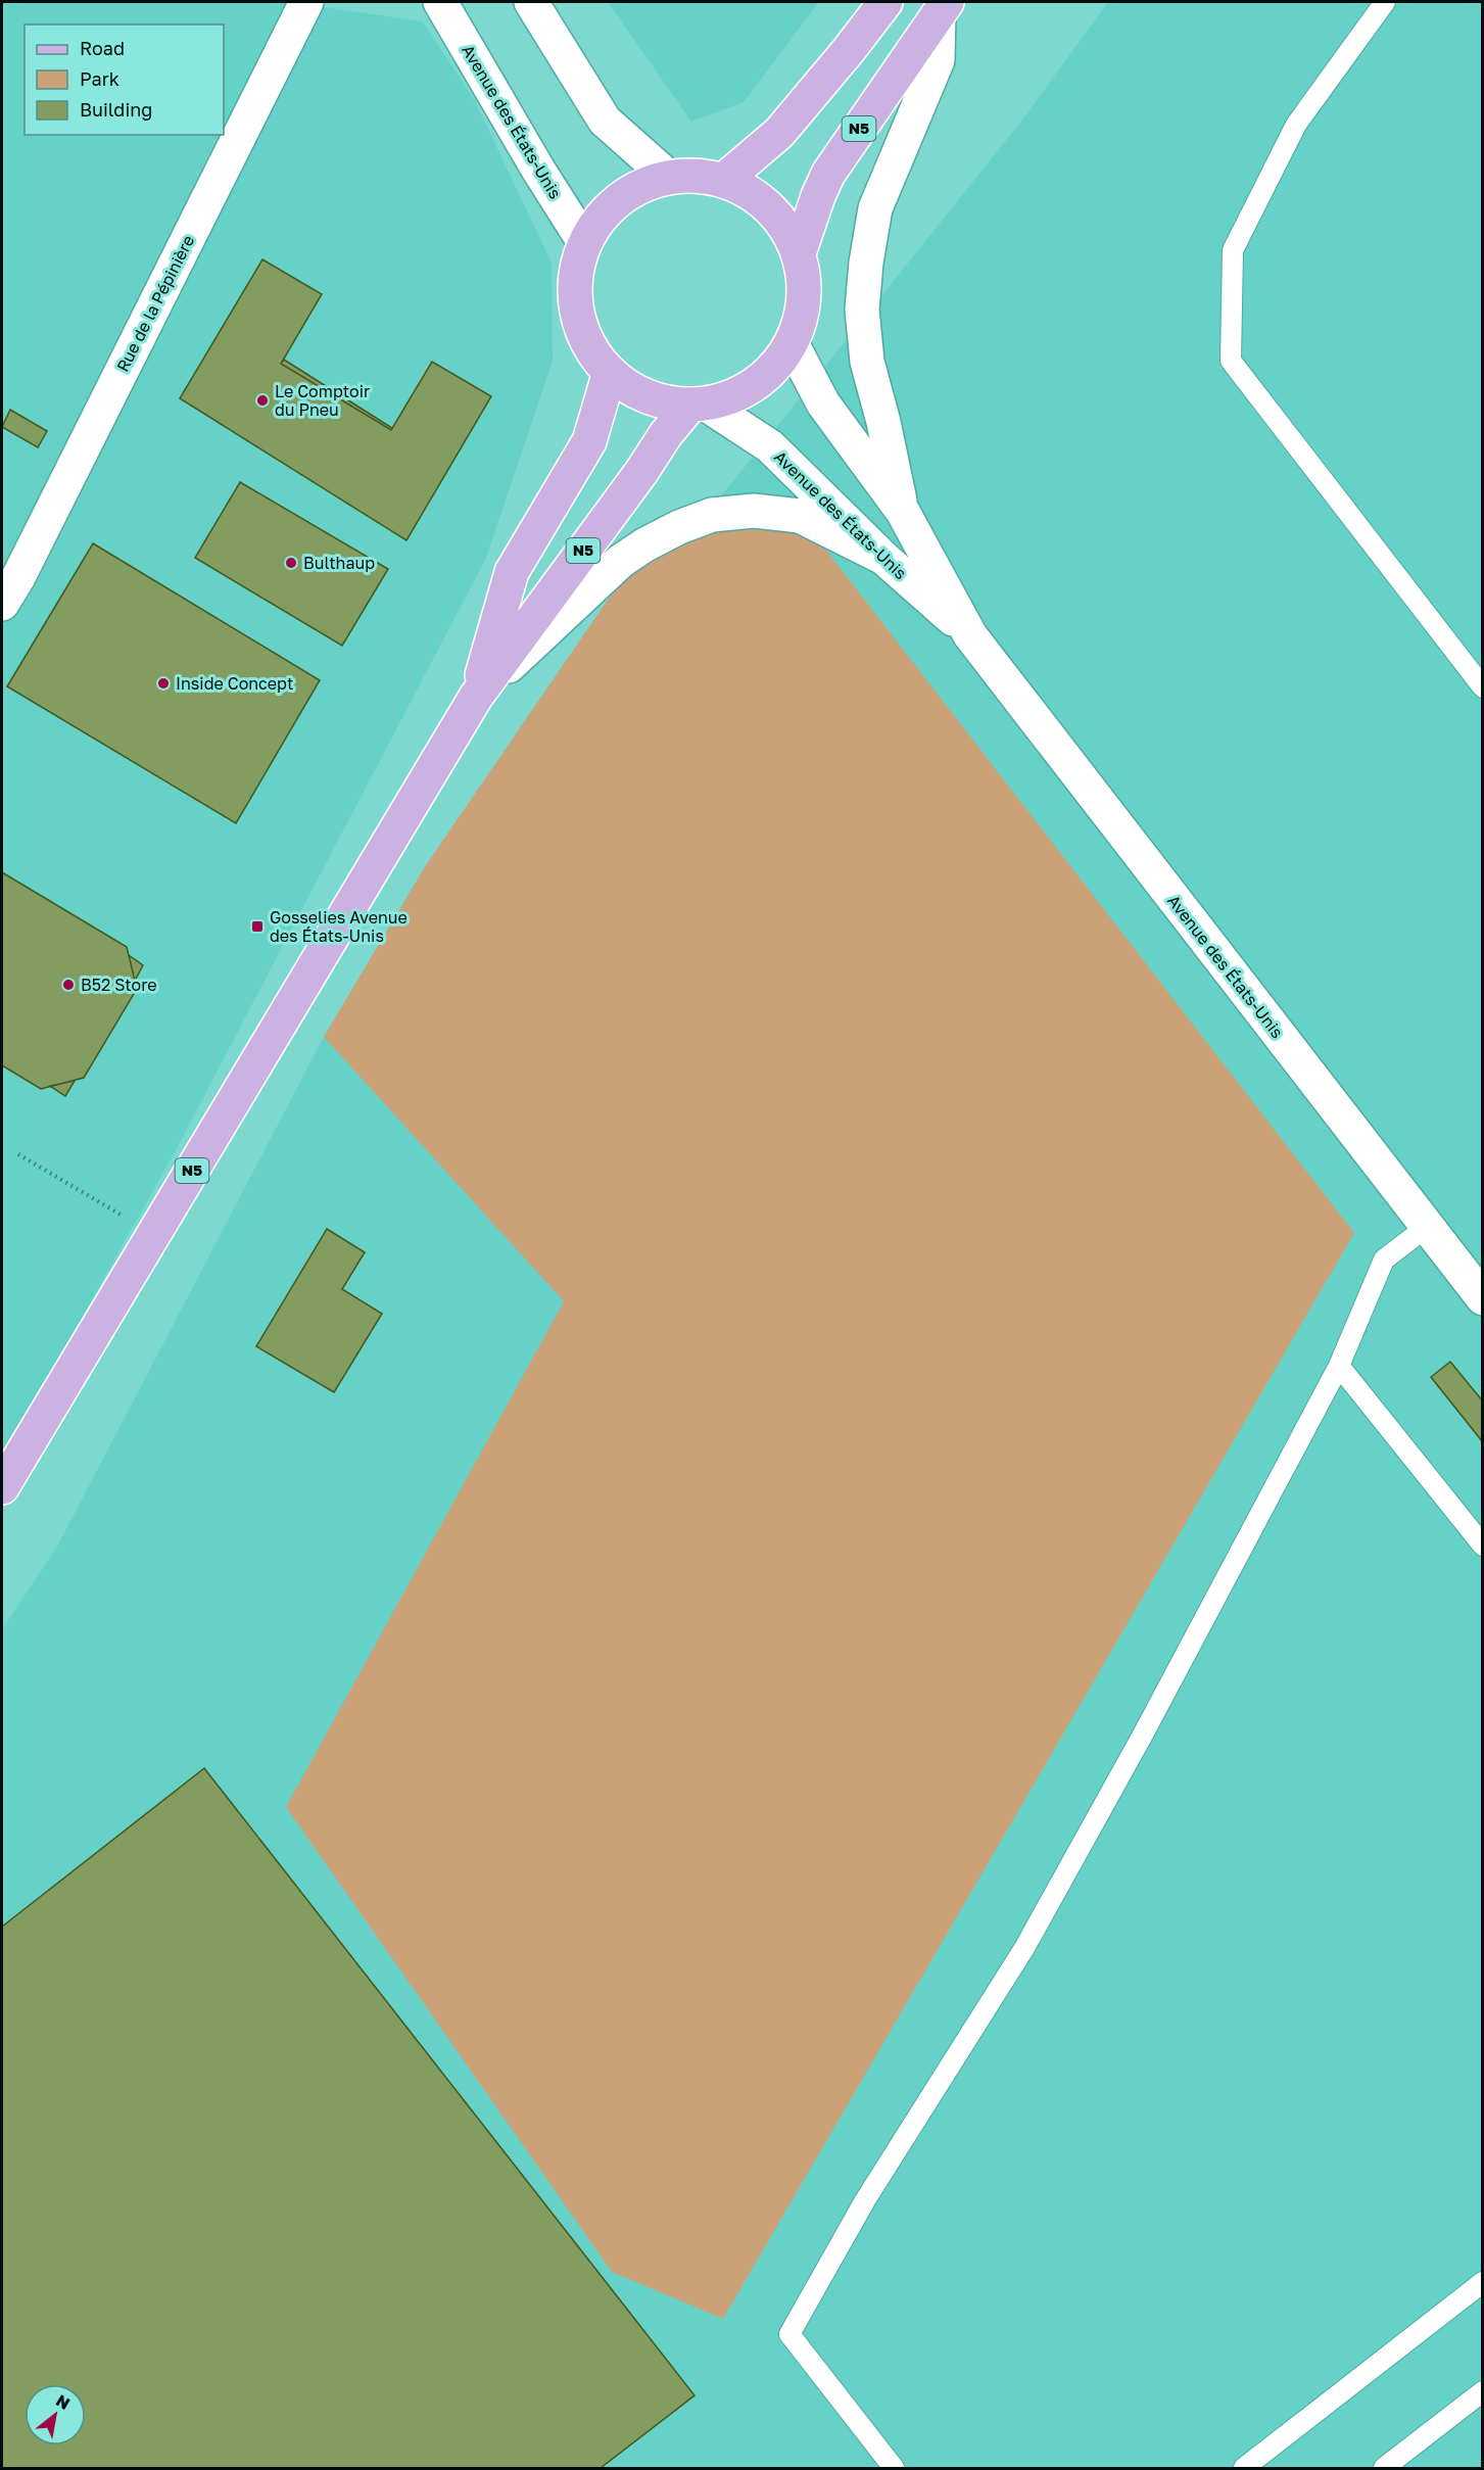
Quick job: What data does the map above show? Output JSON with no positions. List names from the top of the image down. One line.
{"streets":{"main road":["N5"],"street":["Avenue des États-Unis","Rue de la Pépinière"]},"crossings":[["Avenue des États-Unis","N5"]],"places":{"other":["Le Comptoir du Pneu","Bulthaup","Inside Concept","B52 Store"],"transit":["Gosselies Avenue des États-Unis"]},"legend":["Road","Park","Building"],"north":"top right"}
